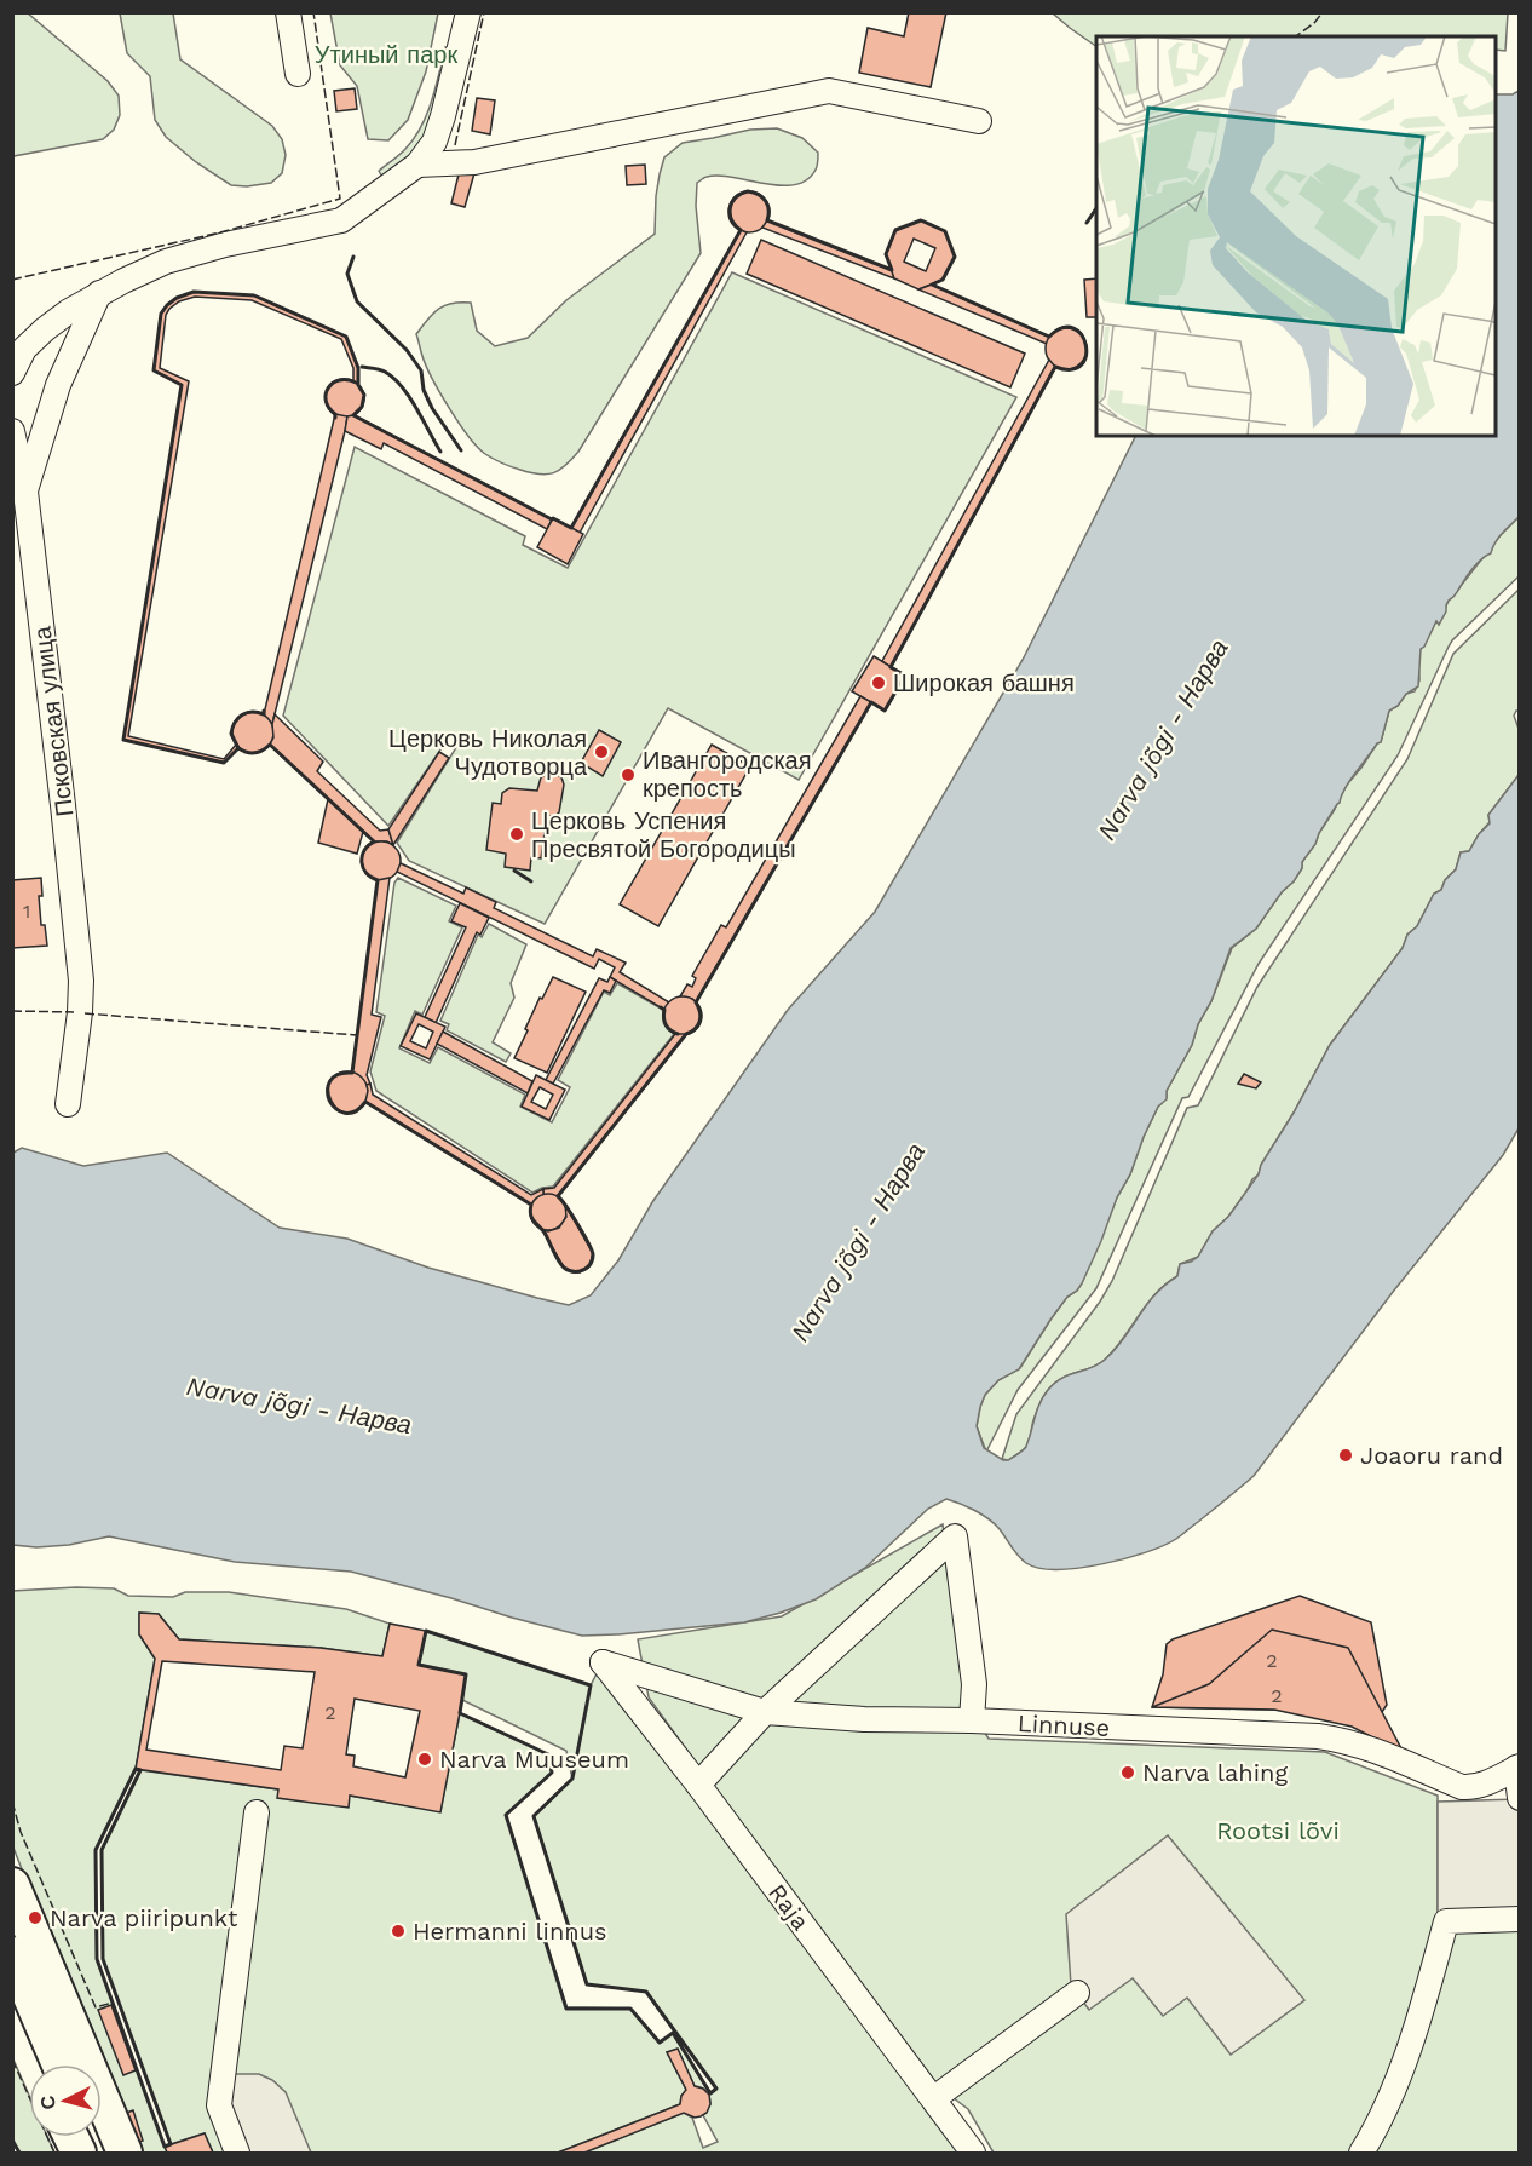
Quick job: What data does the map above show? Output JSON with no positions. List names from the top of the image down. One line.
{"streets":{"street":["Псковская улица","Linnuse","Raja"]},"crossings":[["Linnuse","Raja"]],"water":["Narva jõgi - Нарва"],"parks":["Утиный парк","Rootsi lõvi"],"places":["Широкая башня","Церковь Николая Чудотворца","Ивангородская крепость","Церковь Успения Пресвятой Богородицы","Joaoru rand","Narva Muuseum","Narva lahing","Narva piiripunkt","Hermanni linnus"],"house_numbers":["1","2","2","2"],"north":"left"}
